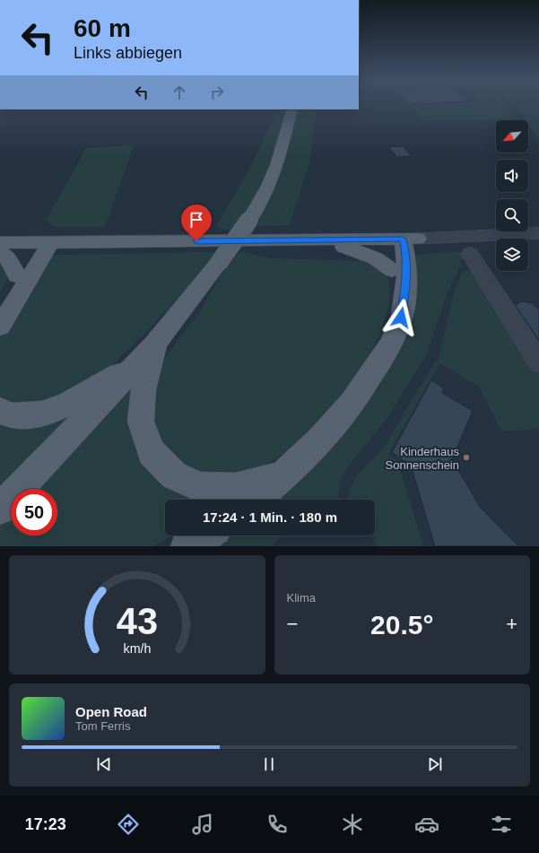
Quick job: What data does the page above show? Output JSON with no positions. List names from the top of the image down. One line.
{"places":["Kinderhaus Sonnenschein"],"north":"bottom left","page":{"turn":["60 m","Links abbiegen"],"limit":"50","trip":"17:24 · 1 Min. · 180 m","tile":"Klima","heat":["−","20.5°","+"],"song":["Open Road","Tom Ferris"],"tabs":"17:23","gauge":["43","km/h"]}}
